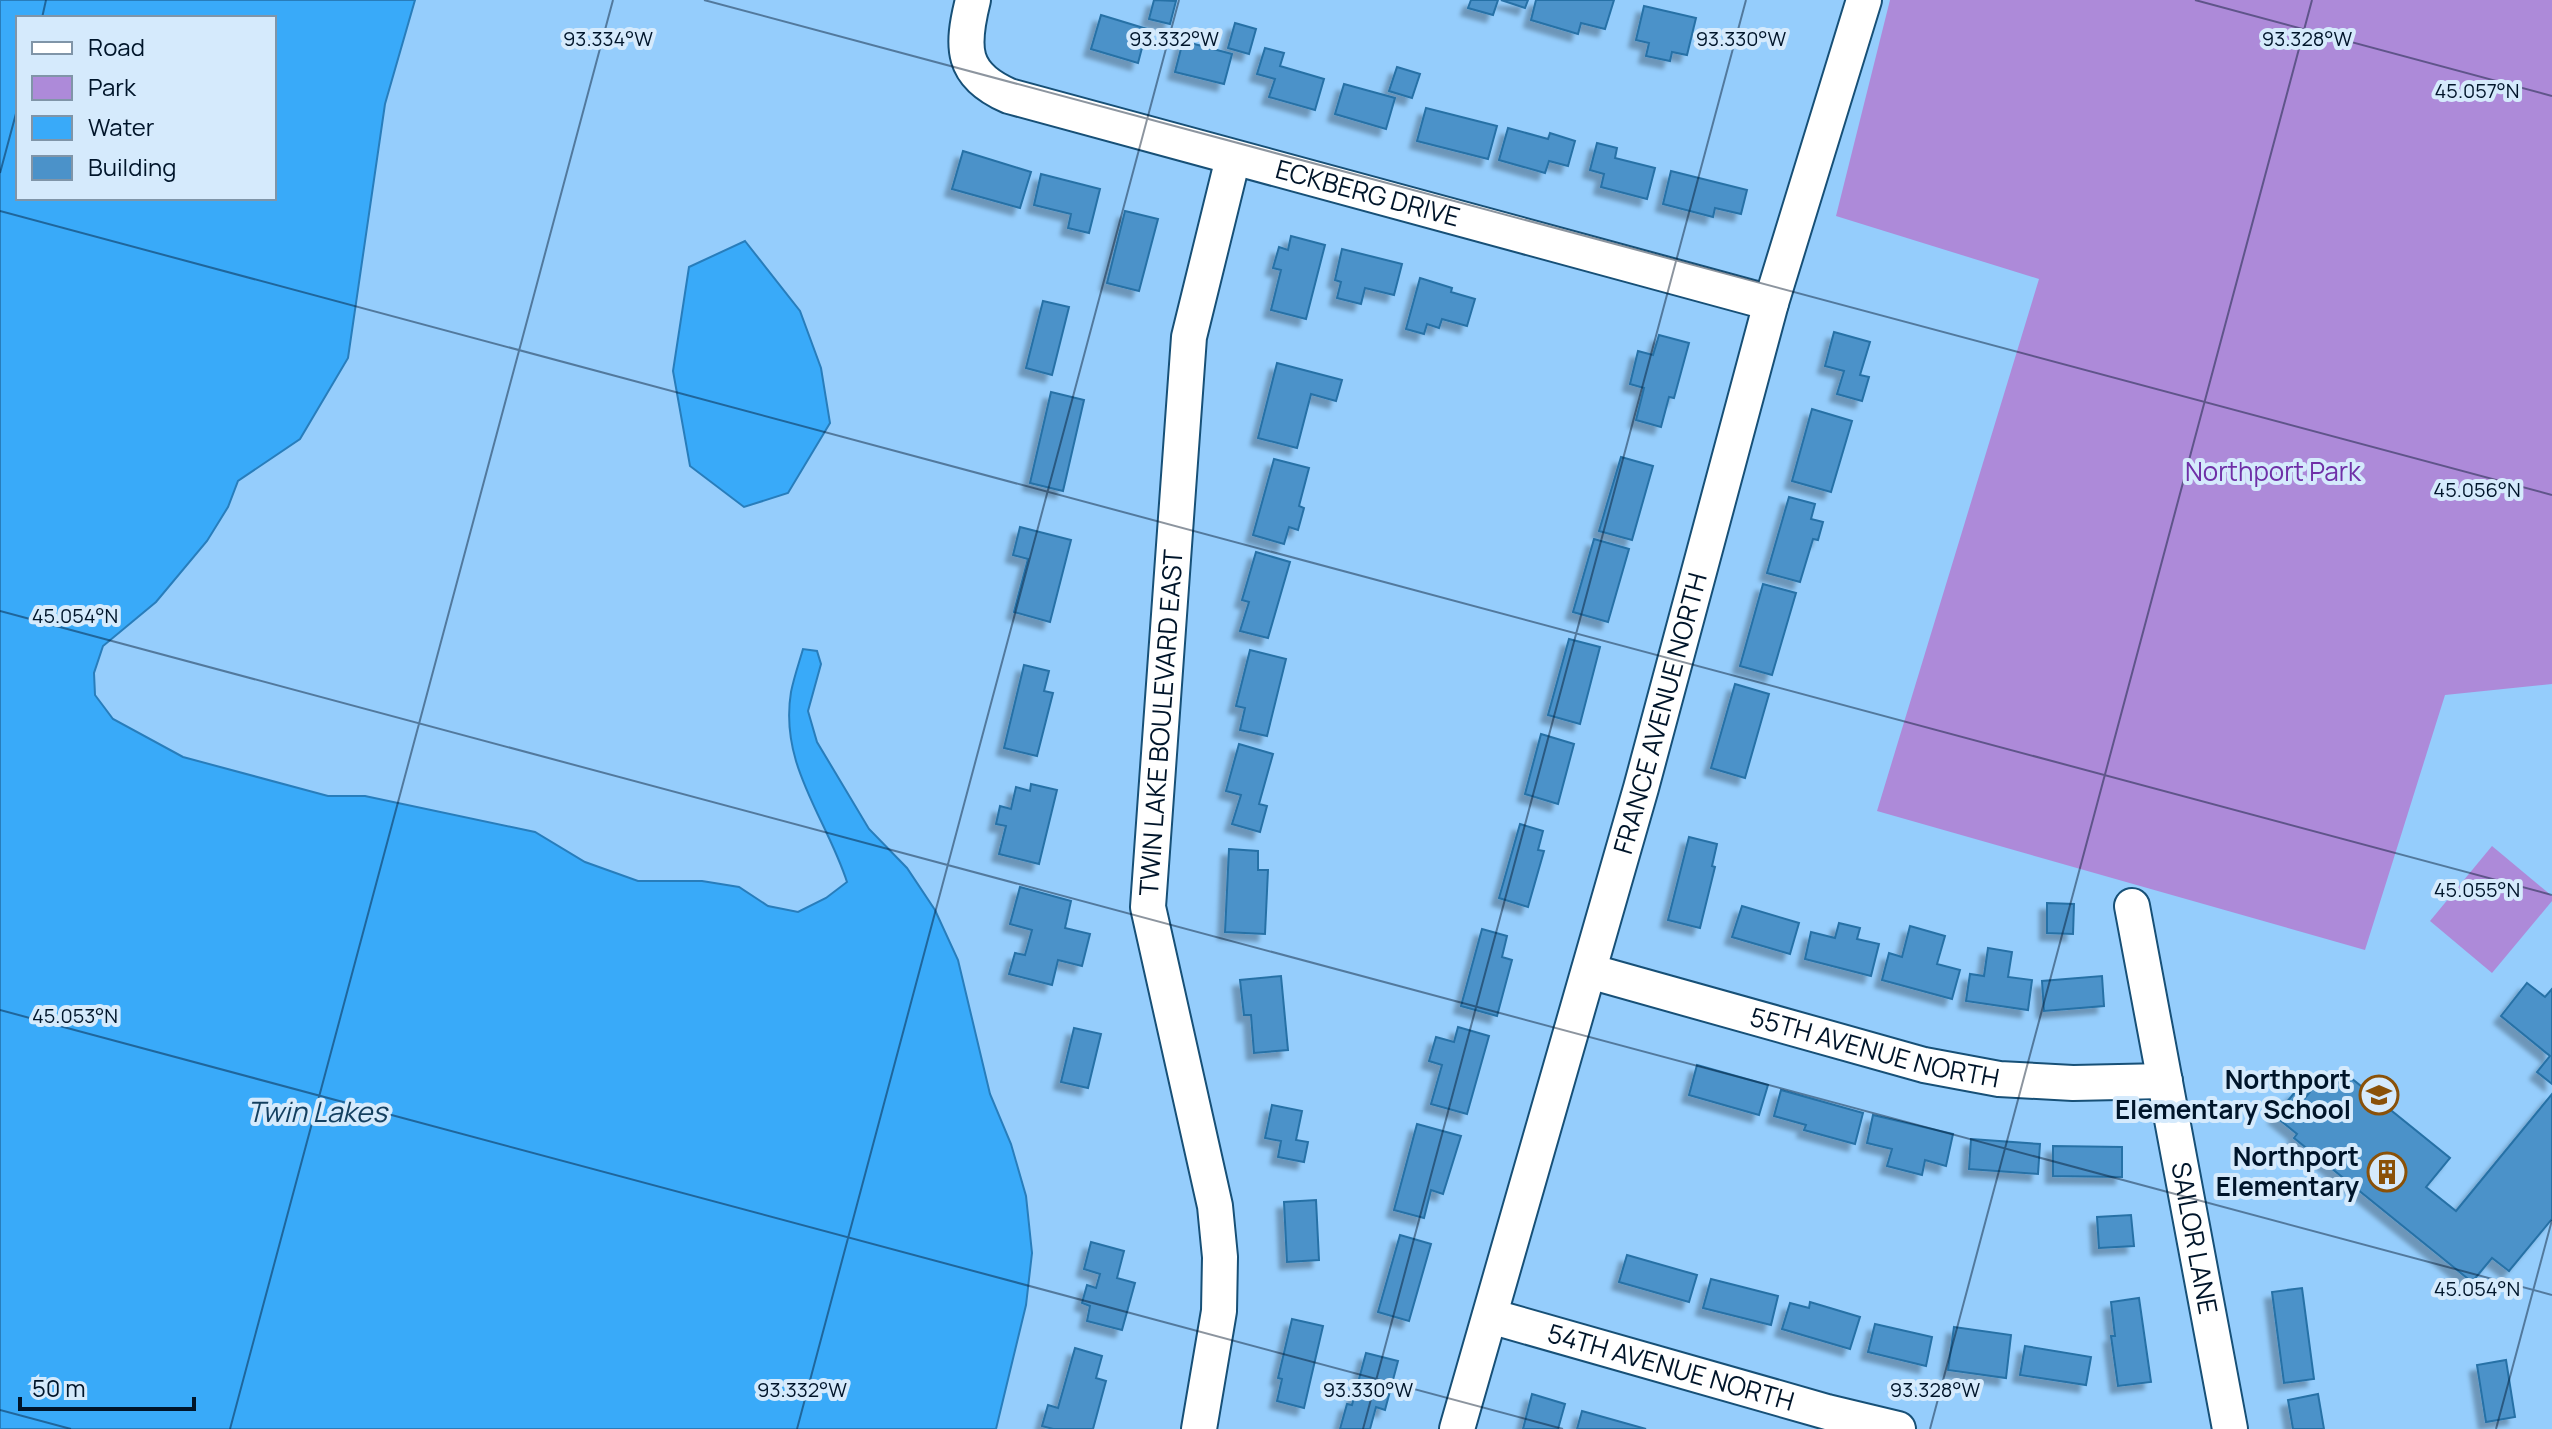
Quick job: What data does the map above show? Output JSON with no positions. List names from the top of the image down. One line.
{"streets":{"street":["ECKBERG DRIVE","FRANCE AVENUE NORTH","TWIN LAKE BOULEVARD EAST","55TH AVENUE NORTH","SAILOR LANE","54TH AVENUE NORTH"]},"crossings":[["ECKBERG DRIVE","FRANCE AVENUE NORTH"],["ECKBERG DRIVE","TWIN LAKE BOULEVARD EAST"],["FRANCE AVENUE NORTH","55TH AVENUE NORTH"],["FRANCE AVENUE NORTH","54TH AVENUE NORTH"],["55TH AVENUE NORTH","SAILOR LANE"]],"water":["Twin Lakes"],"parks":["Northport Park"],"places":{"school or university":["Northport Elementary School"],"building":["Northport Elementary"]},"legend":["Road","Park","Water","Building"],"scale_bar":"50 m","coordinates":["93.334°W","93.332°W","93.330°W","93.328°W","45.057°N","45.056°N","45.054°N","45.055°N","45.053°N"]}
